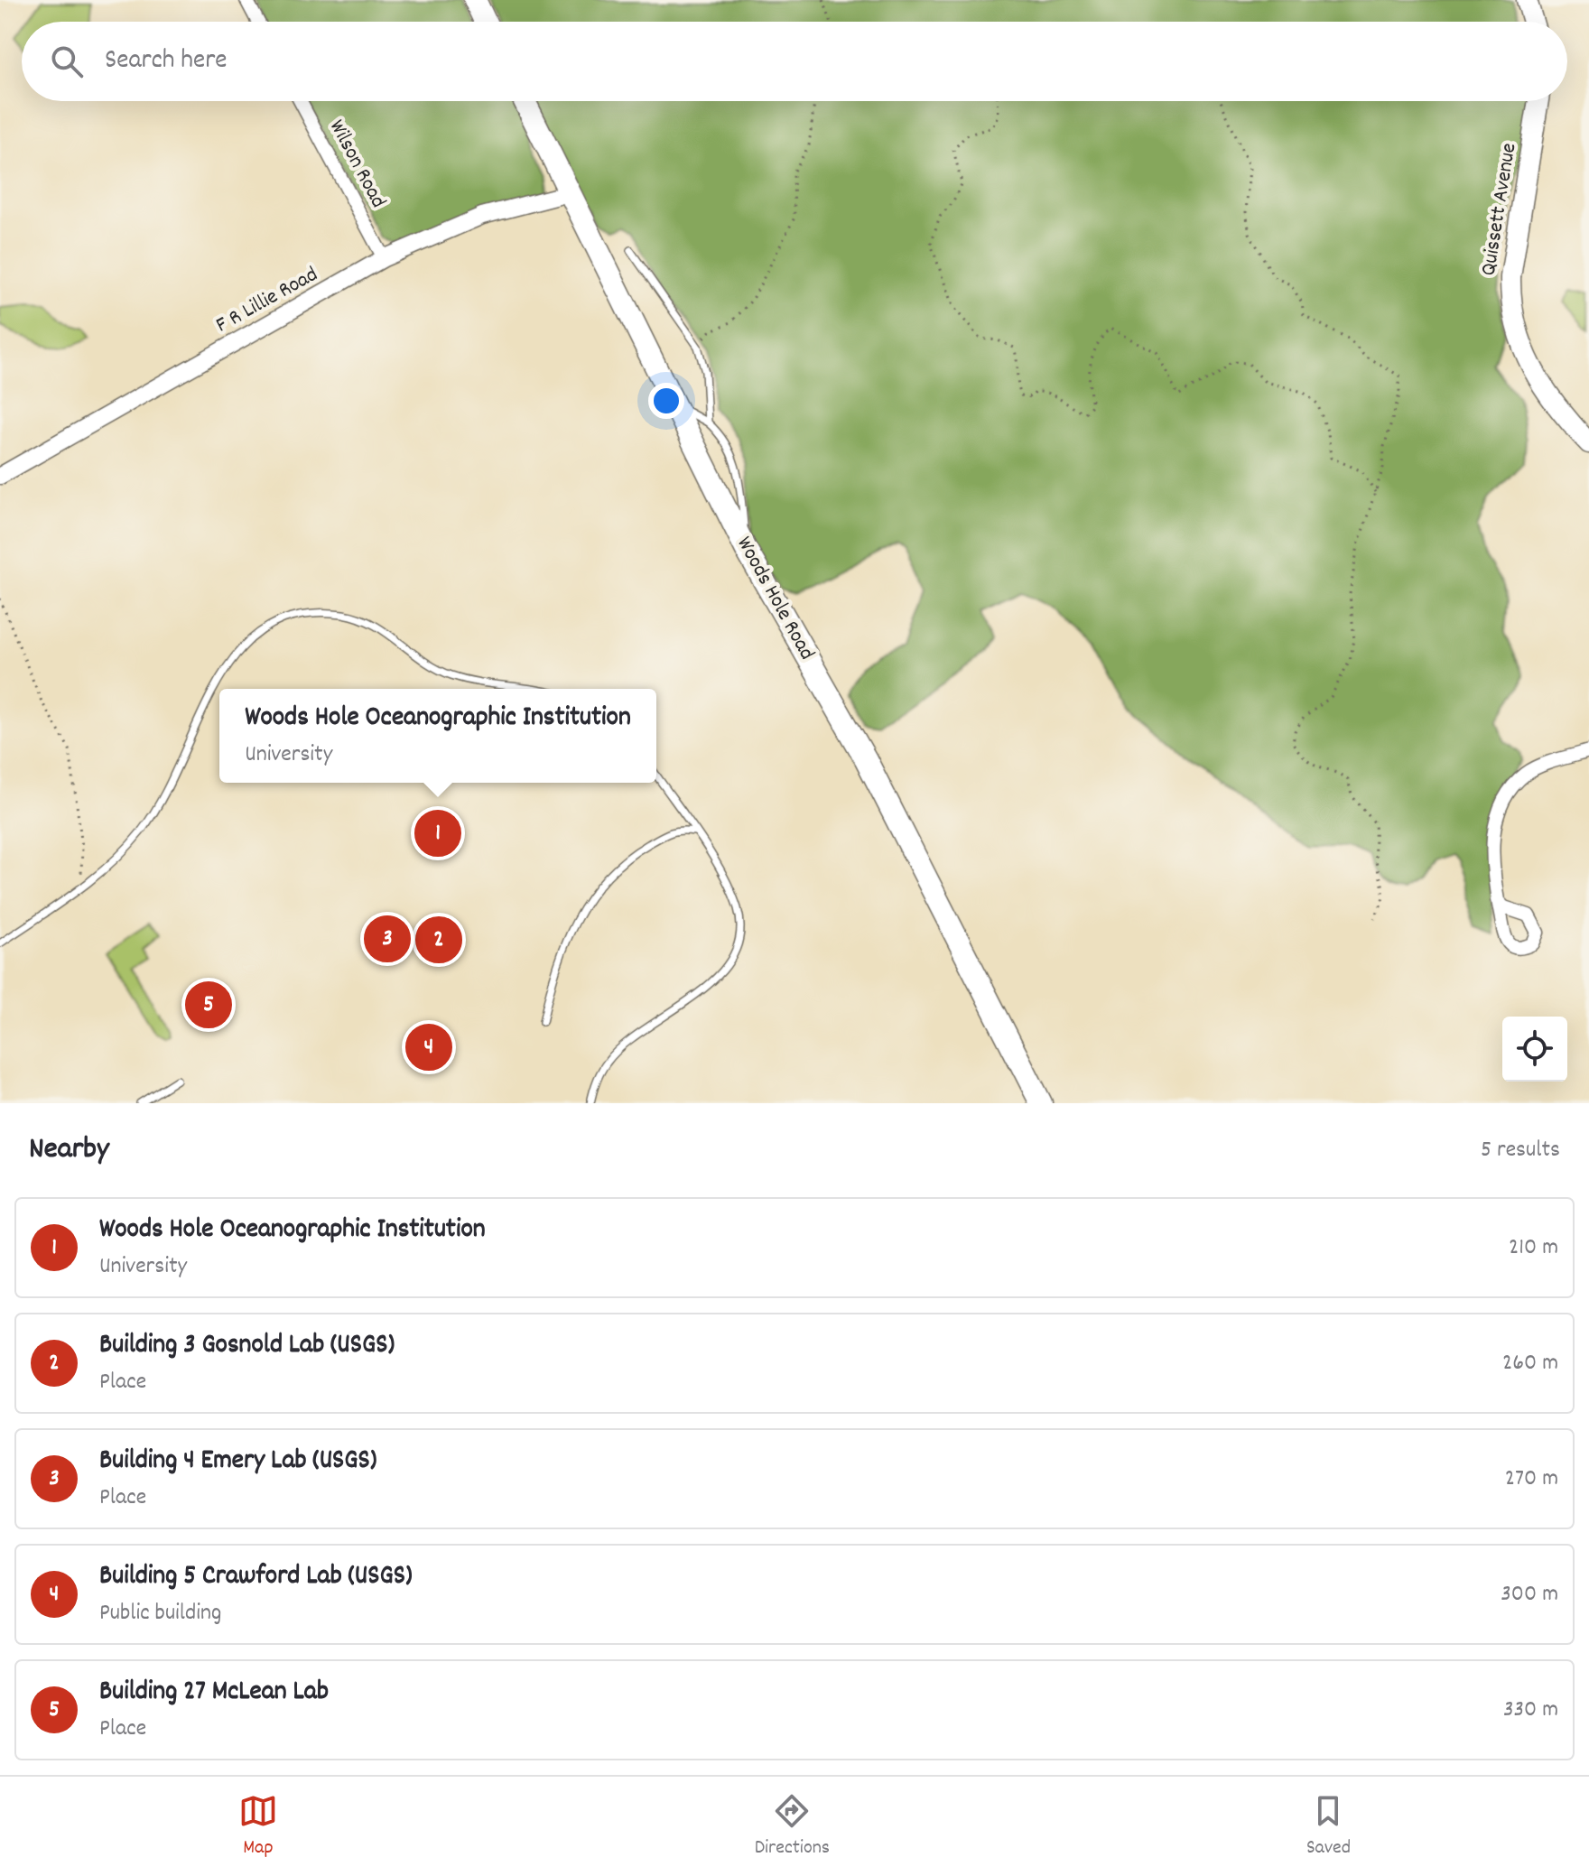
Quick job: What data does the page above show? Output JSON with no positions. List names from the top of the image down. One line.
{"streets":{"highway":["Woods Hole Road"],"main road":["Quissett Avenue"],"street":["Wilson Road","F R Lillie Road"]},"crossings":[["Wilson Road","F R Lillie Road"],["F R Lillie Road","Woods Hole Road"]],"page":{"search":"Search here","popup":["Woods Hole Oceanographic Institution","University"],"pins":["1","3","2","5","4"],"heading":["Nearby","5 results"],"list":[{"mark":"1","name":"Woods Hole Oceanographic Institution","note":"University","value":"210 m"},{"mark":"2","name":"Building 3 Gosnold Lab (USGS)","note":"Place","value":"260 m"},{"mark":"3","name":"Building 4 Emery Lab (USGS)","note":"Place","value":"270 m"},{"mark":"4","name":"Building 5 Crawford Lab (USGS)","note":"Public building","value":"300 m"},{"mark":"5","name":"Building 27 McLean Lab","note":"Place","value":"330 m"}],"nav":["Map","Directions","Saved"]}}
